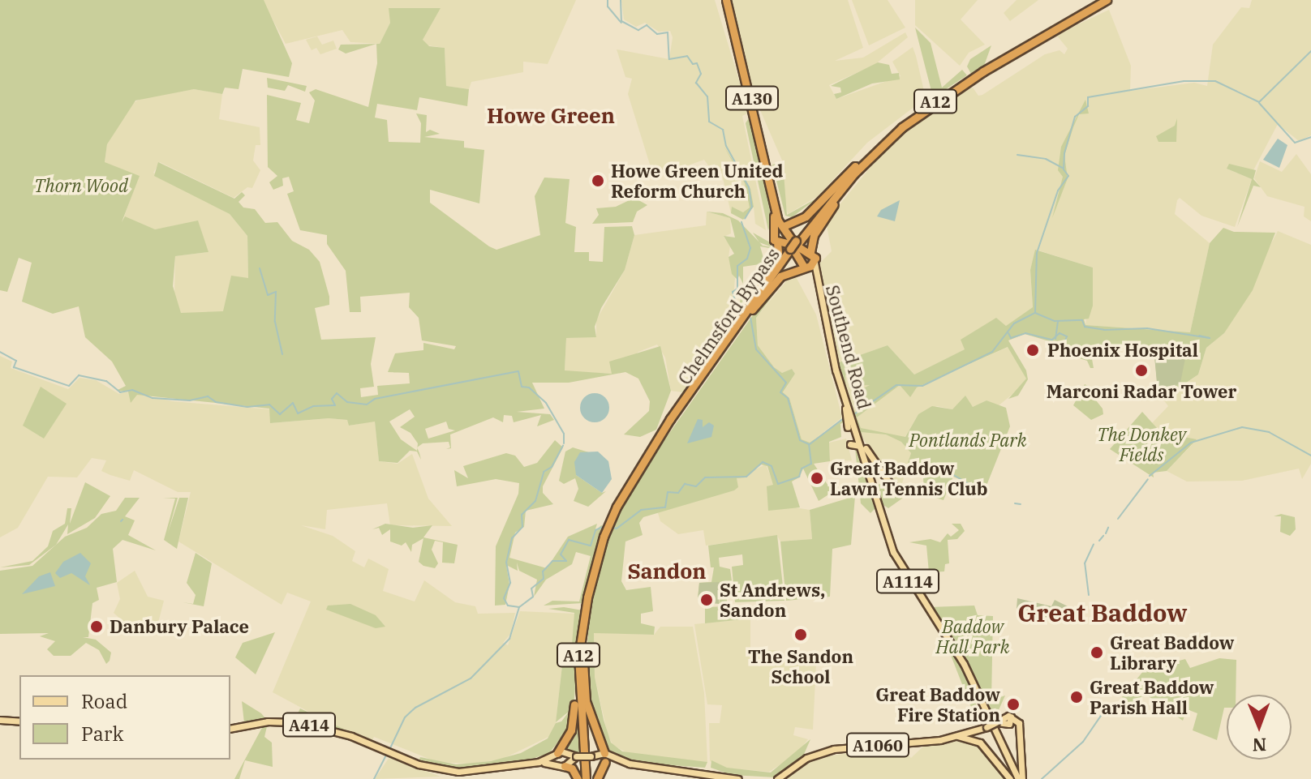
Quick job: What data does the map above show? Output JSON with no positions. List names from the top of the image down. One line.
{"streets":{"highway":["A130","A12","Chelmsford Bypass"],"main road":["Southend Road","A1114","A414","A1060"]},"crossings":[["A130","A12"],["A12","Chelmsford Bypass"],["A12","Southend Road"],["A12","A414"],["Southend Road","A1114"],["A1114","A1060"]],"districts":["Howe Green","Sandon","Great Baddow"],"parks":["Thorn Wood","The Donkey Fields","Pontlands Park","Baddow Hall Park"],"places":["Howe Green United Reform Church","Phoenix Hospital","Marconi Radar Tower","Great Baddow Lawn Tennis Club","St Andrews, Sandon","Danbury Palace","The Sandon School","Great Baddow Library","Great Baddow Parish Hall","Great Baddow Fire Station"],"legend":["Road","Park"],"north":"bottom"}
